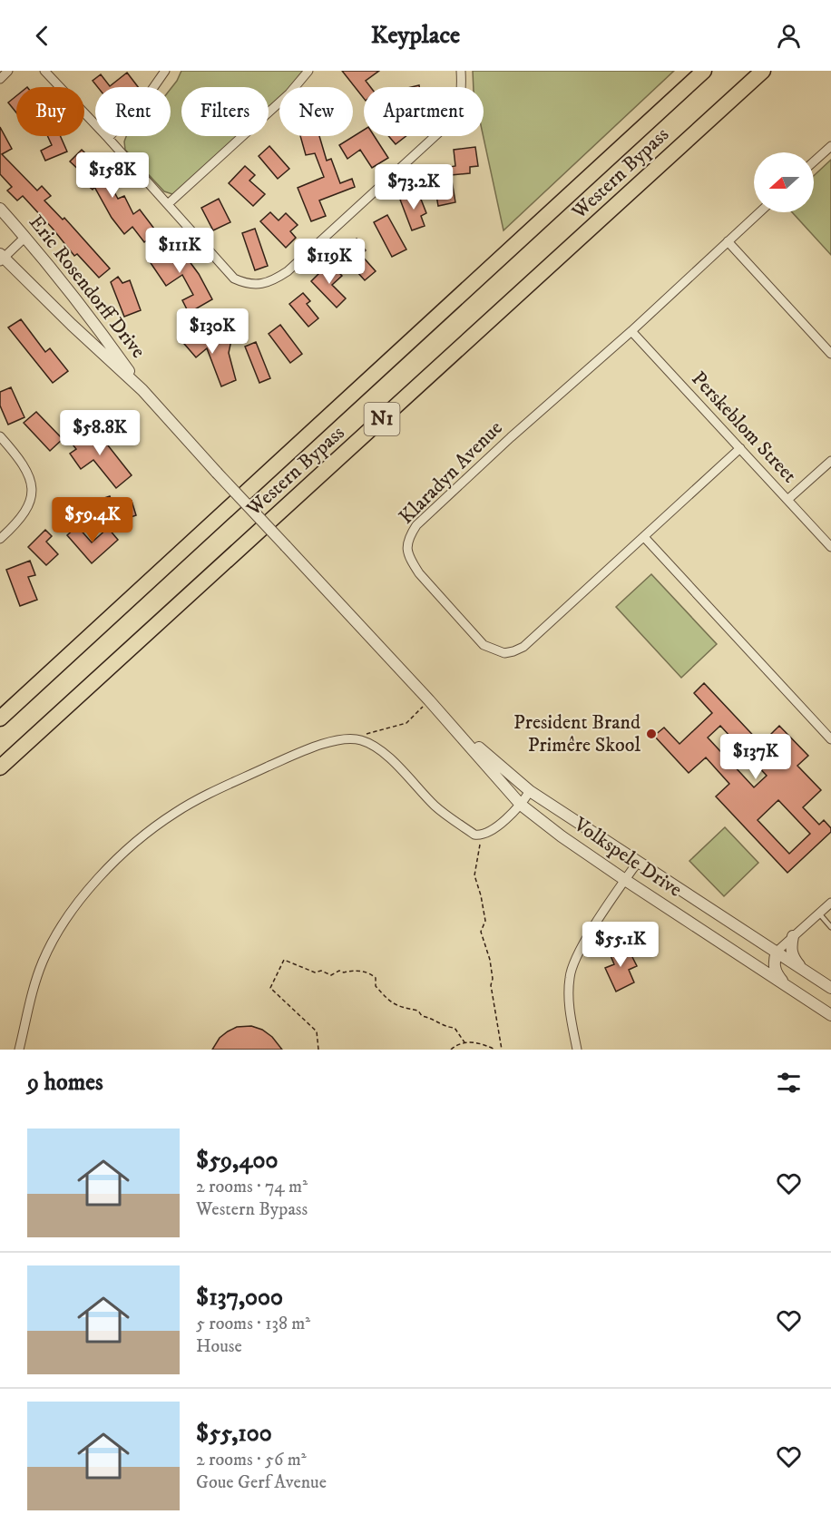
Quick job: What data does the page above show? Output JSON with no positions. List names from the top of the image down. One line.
{"streets":{"highway":["Western Bypass","N1"],"street":["Eric Rosendorff Drive","Perskeblom Street","Klaradyn Avenue","Volkspele Drive"]},"crossings":[["Eric Rosendorff Drive","Volkspele Drive"],["Perskeblom Street","Klaradyn Avenue"]],"places":["President Brand Primêre Skool"],"north":"left","page":{"header":"Keyplace","chip":["Buy","Rent","Filters","New","Apartment"],"price":["$158K","$73.2K","$111K","$119K","$130K","$58.8K","$59.4K","$137K","$55.1K"],"heading":"9 homes","list":[{"name":"$59,400","note":"2 rooms · 74 m² · Western Bypass"},{"name":"$137,000","note":"5 rooms · 138 m² · House"},{"name":"$55,100","note":"2 rooms · 56 m² · Goue Gerf Avenue"}]}}
